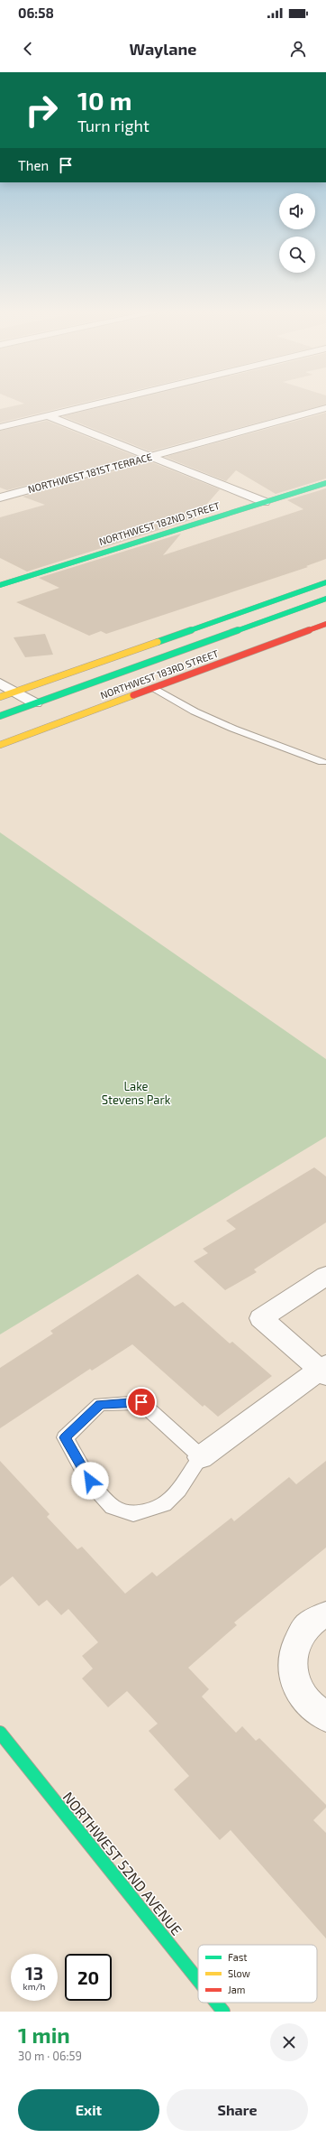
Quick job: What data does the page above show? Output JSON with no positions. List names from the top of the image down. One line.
{"streets":{"street":["NORTHWEST 181ST TERRACE","NORTHWEST 182ND STREET","NORTHWEST 183RD STREET","NORTHWEST 52ND AVENUE"]},"parks":["Lake Stevens Park"],"legend":["Fast","Slow","Jam"],"page":{"status":"06:58","header":"Waylane","turn":["10 m","Turn right"],"then":"Then","speed":"13 km/h","limit":"20","heading":["1 min","30 m · 06:59"],"buttons":["Exit","Share"]}}
